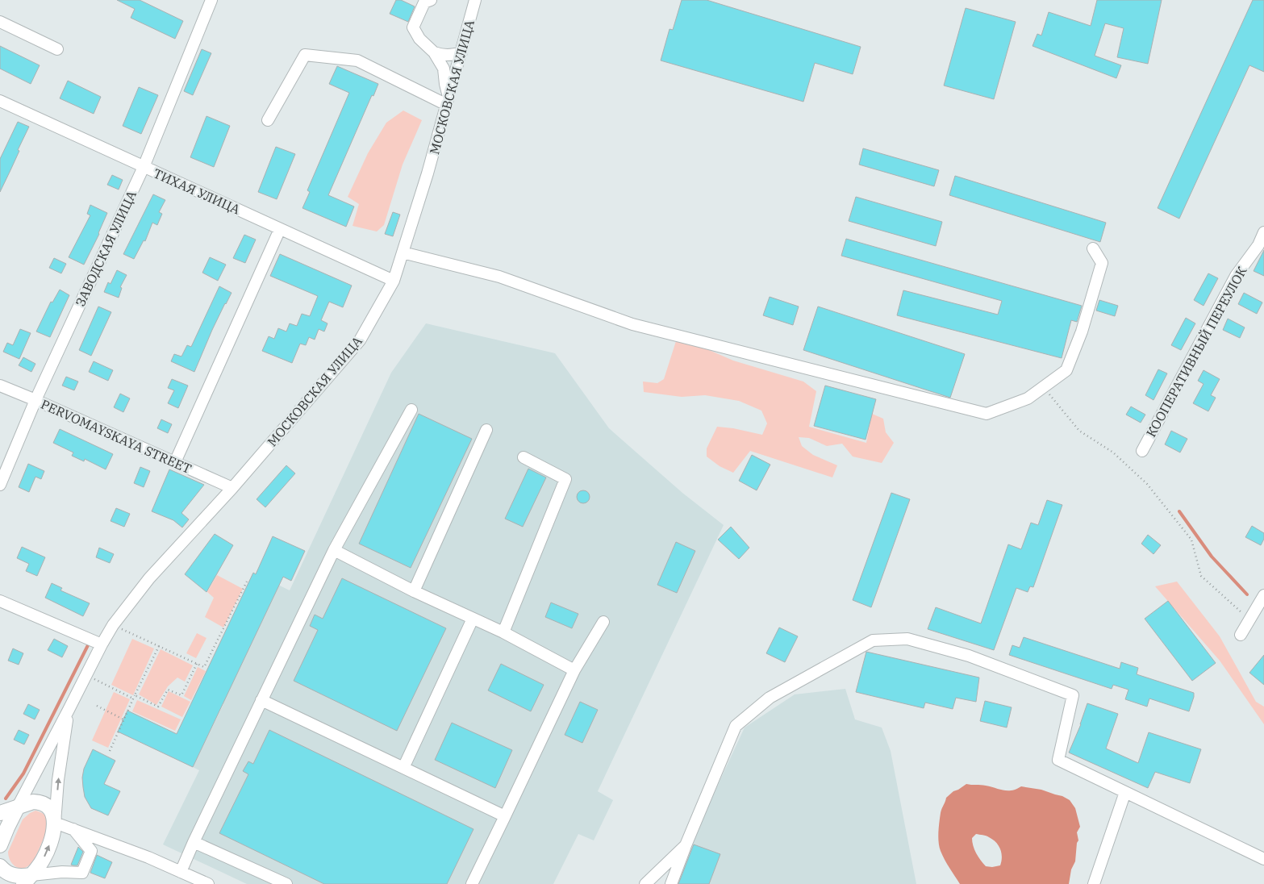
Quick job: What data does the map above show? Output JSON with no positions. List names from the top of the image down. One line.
{"streets":{"main road":["МОСКОВСКАЯ УЛИЦА"],"street":["ТИХАЯ УЛИЦА","ЗАВОДСКАЯ УЛИЦА","КООПЕРАТИВНЫЙ ПЕРЕУЛОК","PERVOMAYSKAYA STREET"]},"crossings":[["МОСКОВСКАЯ УЛИЦА","ТИХАЯ УЛИЦА"],["МОСКОВСКАЯ УЛИЦА","PERVOMAYSKAYA STREET"],["ТИХАЯ УЛИЦА","ЗАВОДСКАЯ УЛИЦА"],["ЗАВОДСКАЯ УЛИЦА","PERVOMAYSKAYA STREET"]]}
